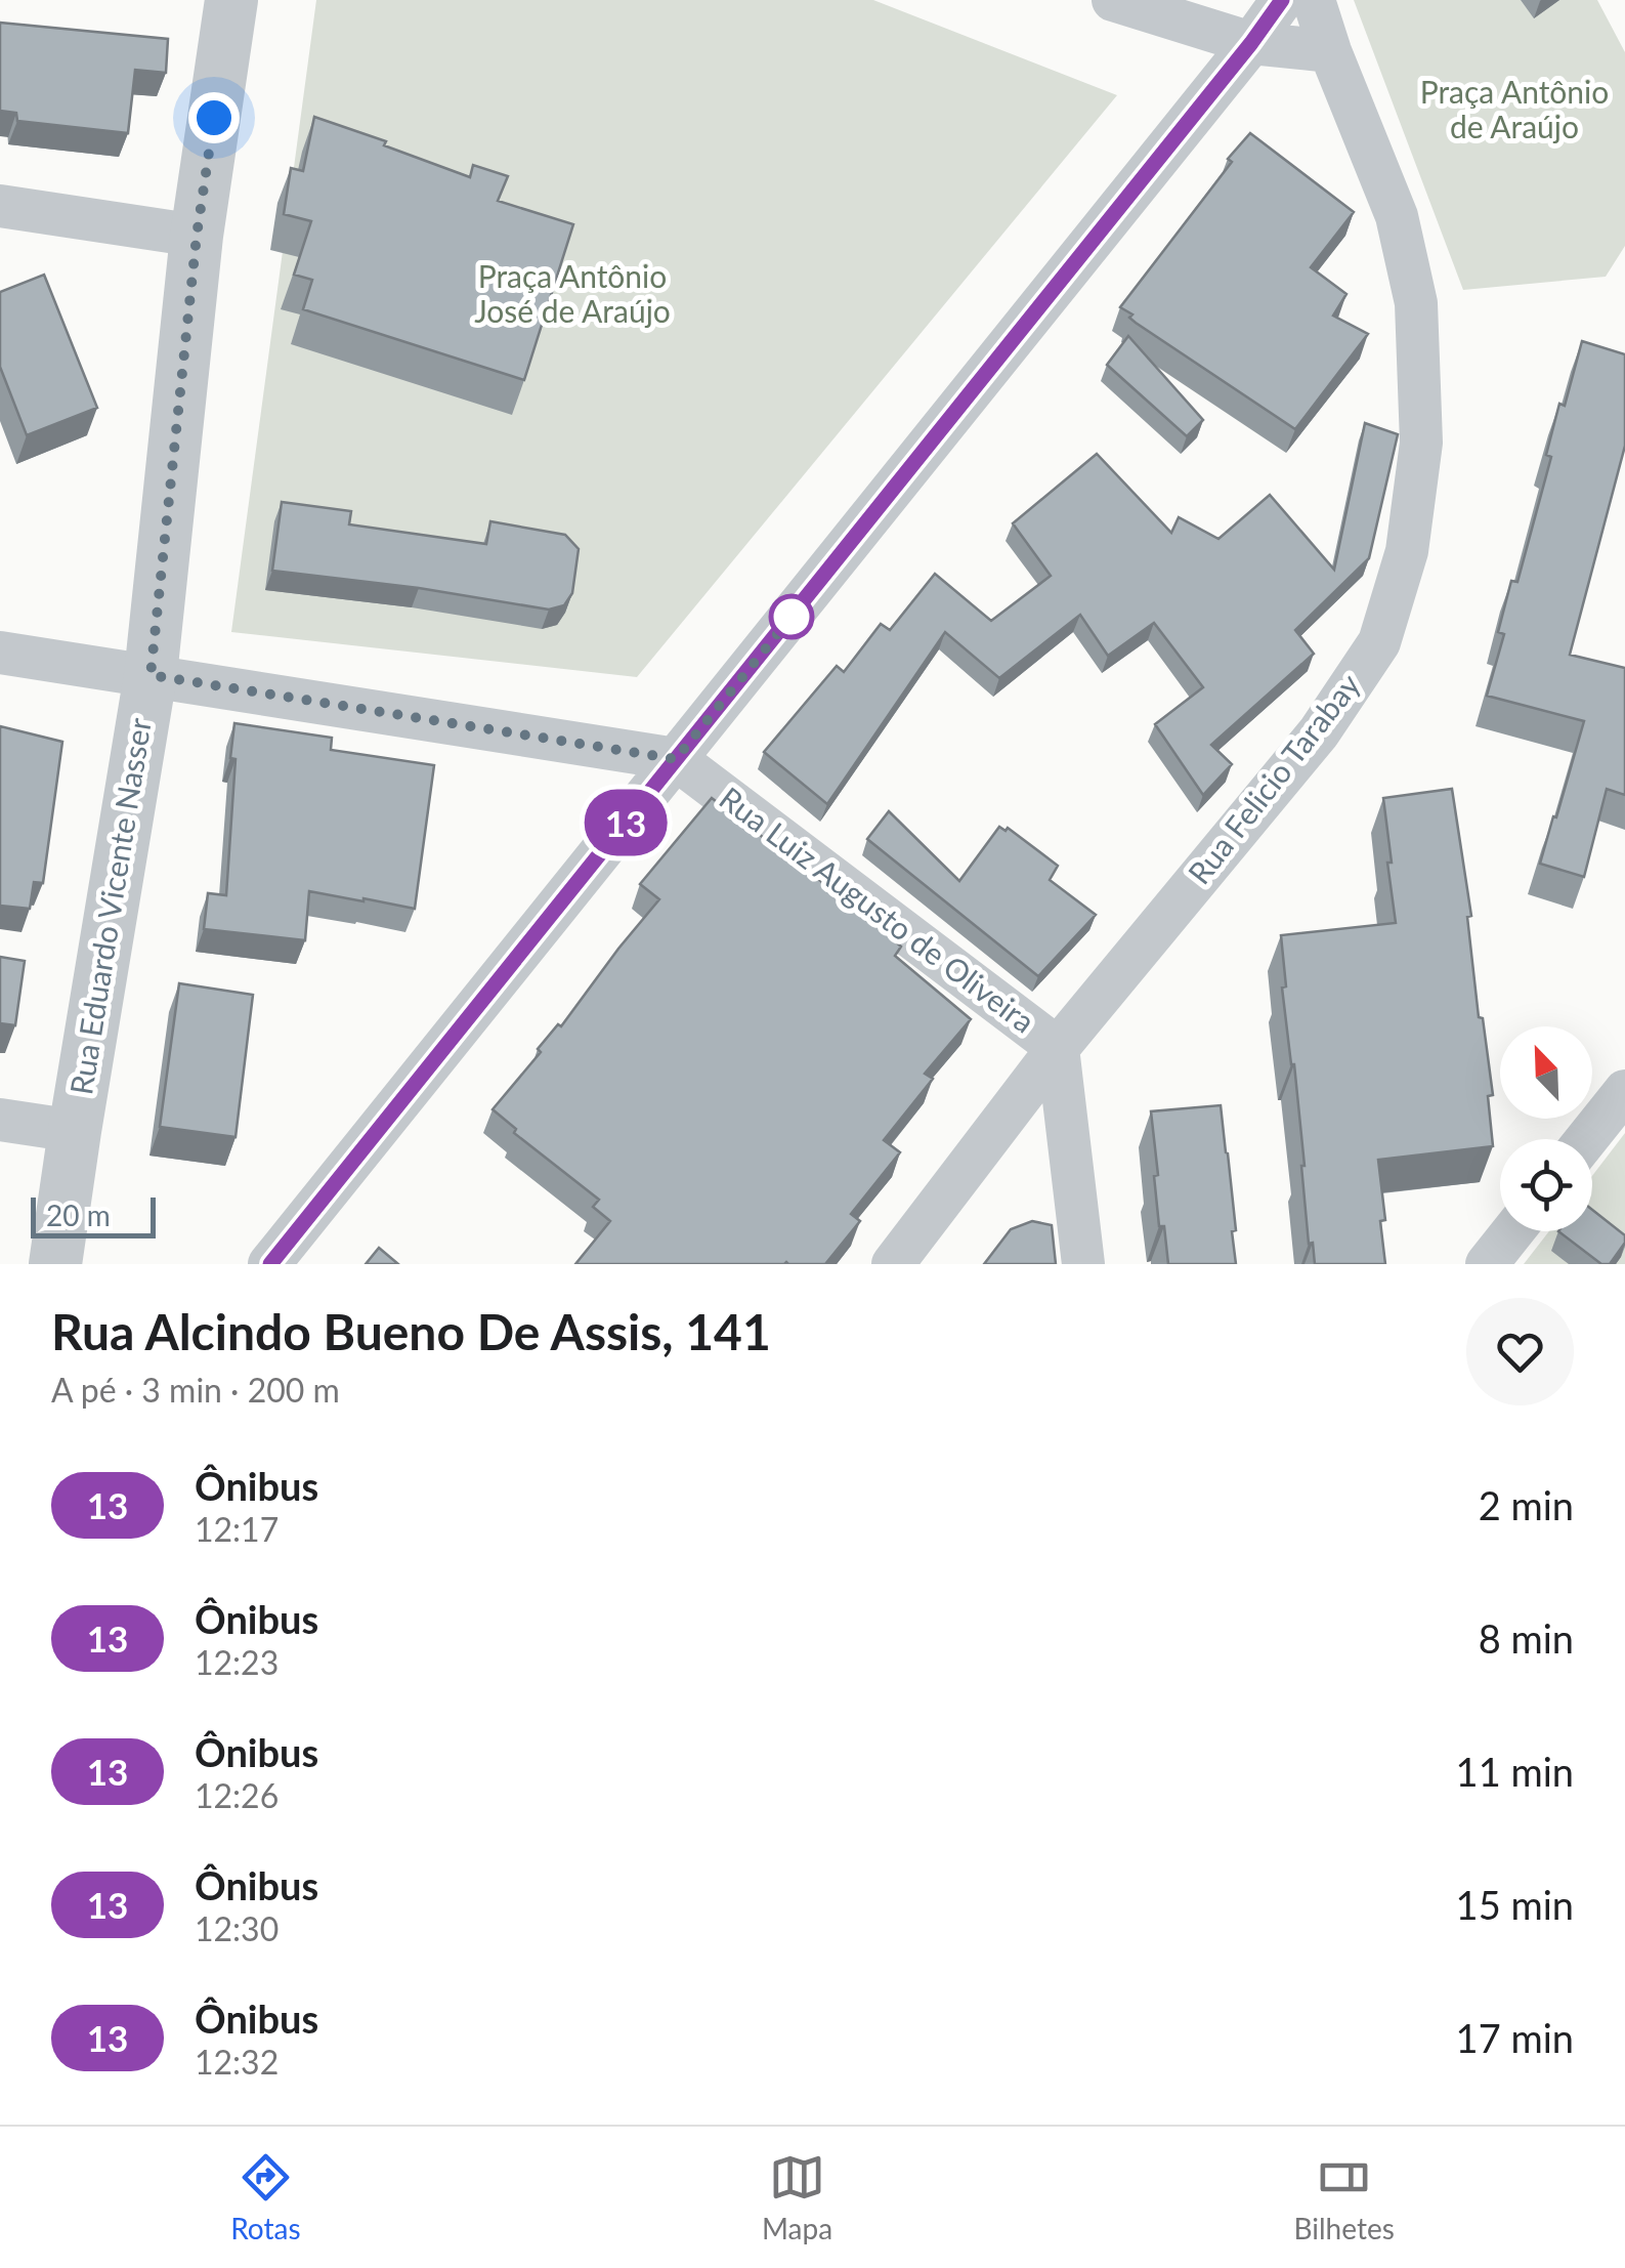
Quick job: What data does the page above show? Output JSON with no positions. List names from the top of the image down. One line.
{"streets":{"street":["Rua Felicio Tarabay","Rua Eduardo Vicente Nasser","Rua Luiz Augusto de Oliveira"]},"crossings":[["Rua Felicio Tarabay","Rua Luiz Augusto de Oliveira"],["Rua Eduardo Vicente Nasser","Rua Luiz Augusto de Oliveira"]],"parks":["Praça Antônio de Araújo","Praça Antônio José de Araújo"],"lines":["bus line 13"],"scale_bar":"20 m","north":"top left","page":{"on_map":"13","scale":"20 m","heading":["Rua Alcindo Bueno De Assis, 141","A pé · 3 min · 200 m"],"list":[{"mark":"13","name":"Ônibus","note":"12:17","value":"2 min"},{"mark":"13","name":"Ônibus","note":"12:23","value":"8 min"},{"mark":"13","name":"Ônibus","note":"12:26","value":"11 min"},{"mark":"13","name":"Ônibus","note":"12:30","value":"15 min"},{"mark":"13","name":"Ônibus","note":"12:32","value":"17 min"}],"tabs":["Rotas","Mapa","Bilhetes"]}}
